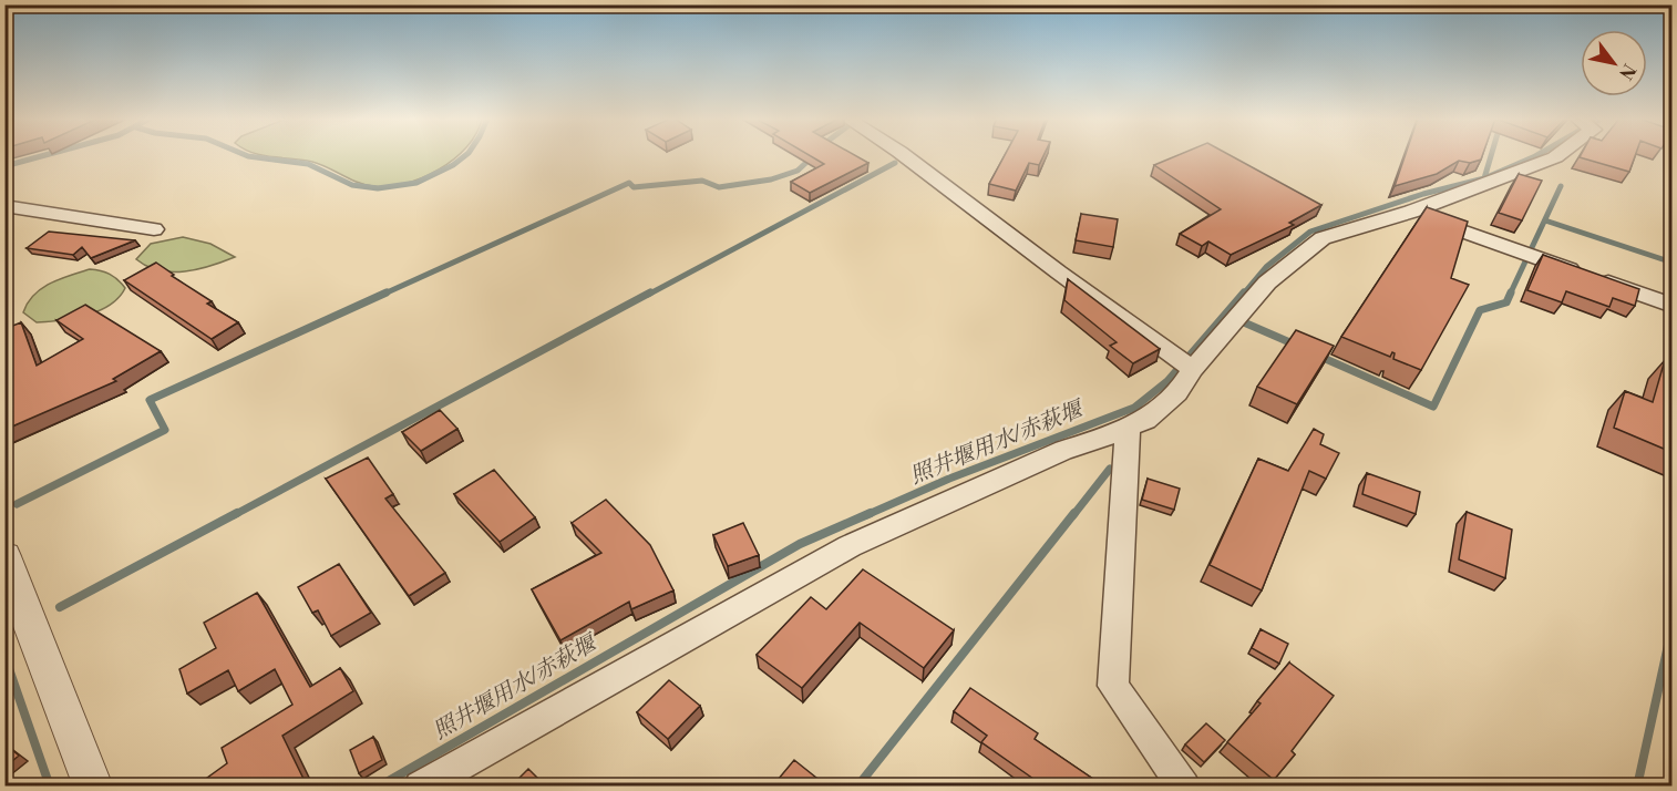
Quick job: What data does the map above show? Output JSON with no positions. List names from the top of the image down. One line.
{"water":["照井堰用水/赤萩堰"],"north":"bottom right"}
